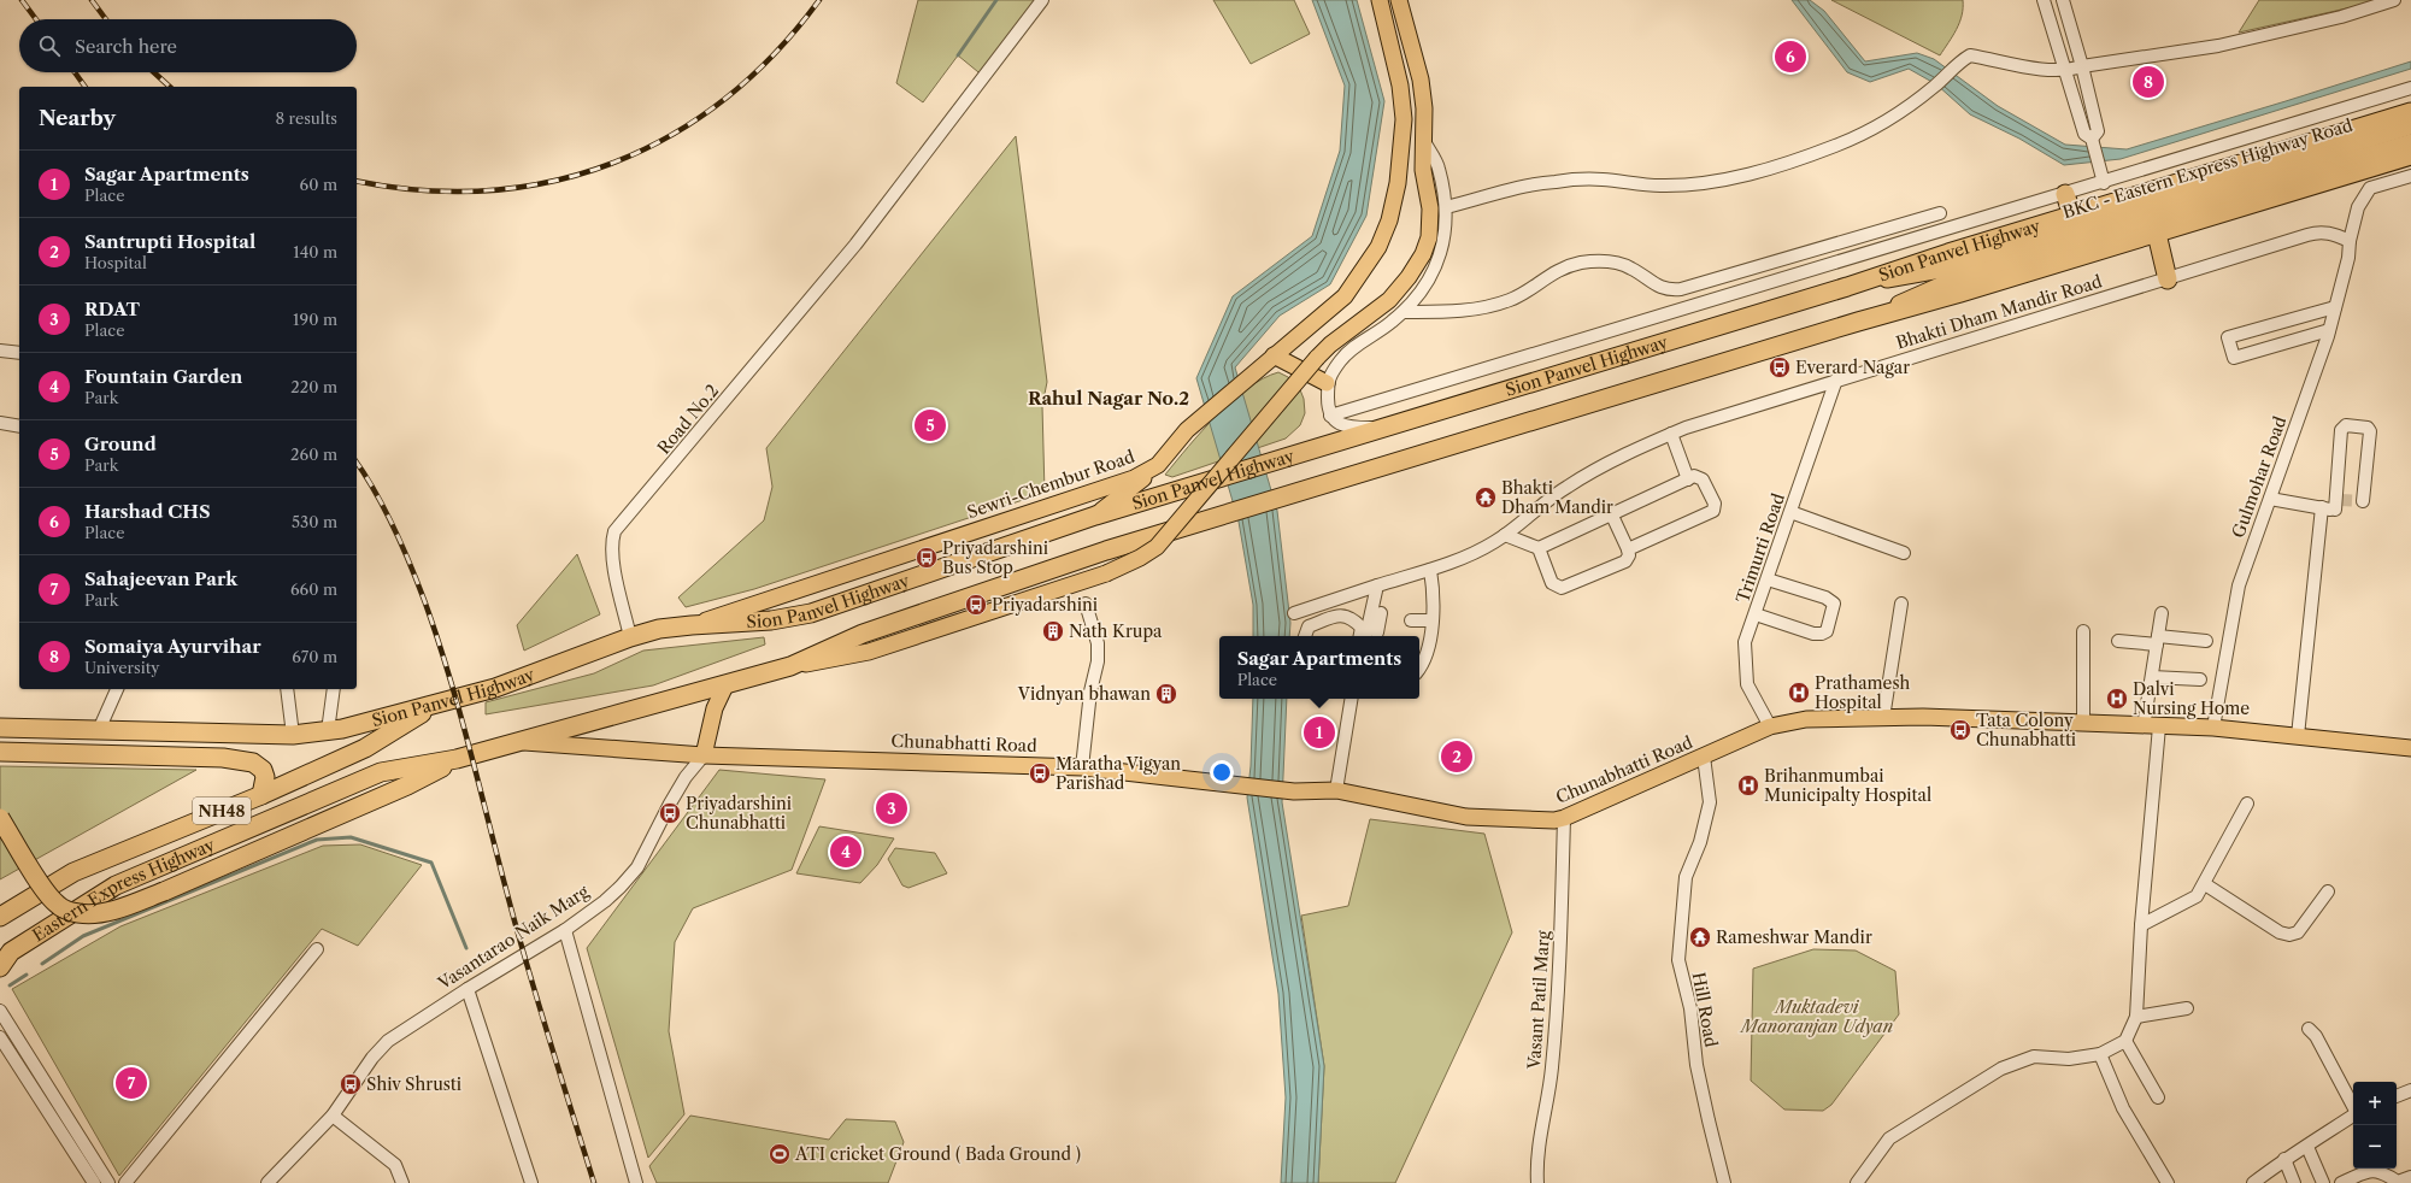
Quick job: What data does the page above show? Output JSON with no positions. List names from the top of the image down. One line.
{"streets":{"highway":["Sion Panvel Highway","NH48","Eastern Express Highway"],"main road":["BKC - Eastern Express Highway Road","Sewri-Chembur Road","Chunabhatti Road","Vasantarao Naik Marg"],"street":["Bhakti Dham Mandir Road","Road No.2","Gulmohar Road","Trimurti Road","Vasant Patil Marg","Hill Road"]},"crossings":[["BKC - Eastern Express Highway Road","Sion Panvel Highway"],["Sion Panvel Highway","Road No.2"],["Sion Panvel Highway","Sewri-Chembur Road"],["Sion Panvel Highway","Eastern Express Highway"],["Bhakti Dham Mandir Road","Gulmohar Road"],["Bhakti Dham Mandir Road","Trimurti Road"],["Gulmohar Road","Chunabhatti Road"],["Trimurti Road","Chunabhatti Road"],["Chunabhatti Road","NH48"],["Chunabhatti Road","Vasantarao Naik Marg"],["Chunabhatti Road","Vasant Patil Marg"],["Chunabhatti Road","Hill Road"],["NH48","Eastern Express Highway"],["NH48","Vasantarao Naik Marg"]],"districts":["Rahul Nagar No.2"],"parks":["Muktadevi Manoranjan Udyan"],"places":{"bus stop":["Everard Nagar","Priyadarshini Bus Stop","Priyadarshini","Tata Colony Chunabhatti","Maratha Vigyan Parishad","Priyadarshini Chunabhatti","Shiv Shrusti"],"temple":["Bhakti Dham Mandir","Rameshwar Mandir"],"building":["Nath Krupa","Vidnyan bhawan"],"hospital":["Prathamesh Hospital","Dalvi Nursing Home","Brihanmumbai Municipalty Hospital"],"sports":["ATI cricket Ground ( Bada Ground )"]},"page":{"search":"Search here","pins":["6","8","5","1","2","3","4","7"],"heading":["Nearby","8 results"],"list":[{"mark":"1","name":"Sagar Apartments","note":"Place","value":"60 m"},{"mark":"2","name":"Santrupti Hospital","note":"Hospital","value":"140 m"},{"mark":"3","name":"RDAT","note":"Place","value":"190 m"},{"mark":"4","name":"Fountain Garden","note":"Park","value":"220 m"},{"mark":"5","name":"Ground","note":"Park","value":"260 m"},{"mark":"6","name":"Harshad CHS","note":"Place","value":"530 m"},{"mark":"7","name":"Sahajeevan Park","note":"Park","value":"660 m"},{"mark":"8","name":"Somaiya Ayurvihar","note":"University","value":"670 m"}],"popup":["Sagar Apartments","Place"],"map_buttons":["+","−"]}}
